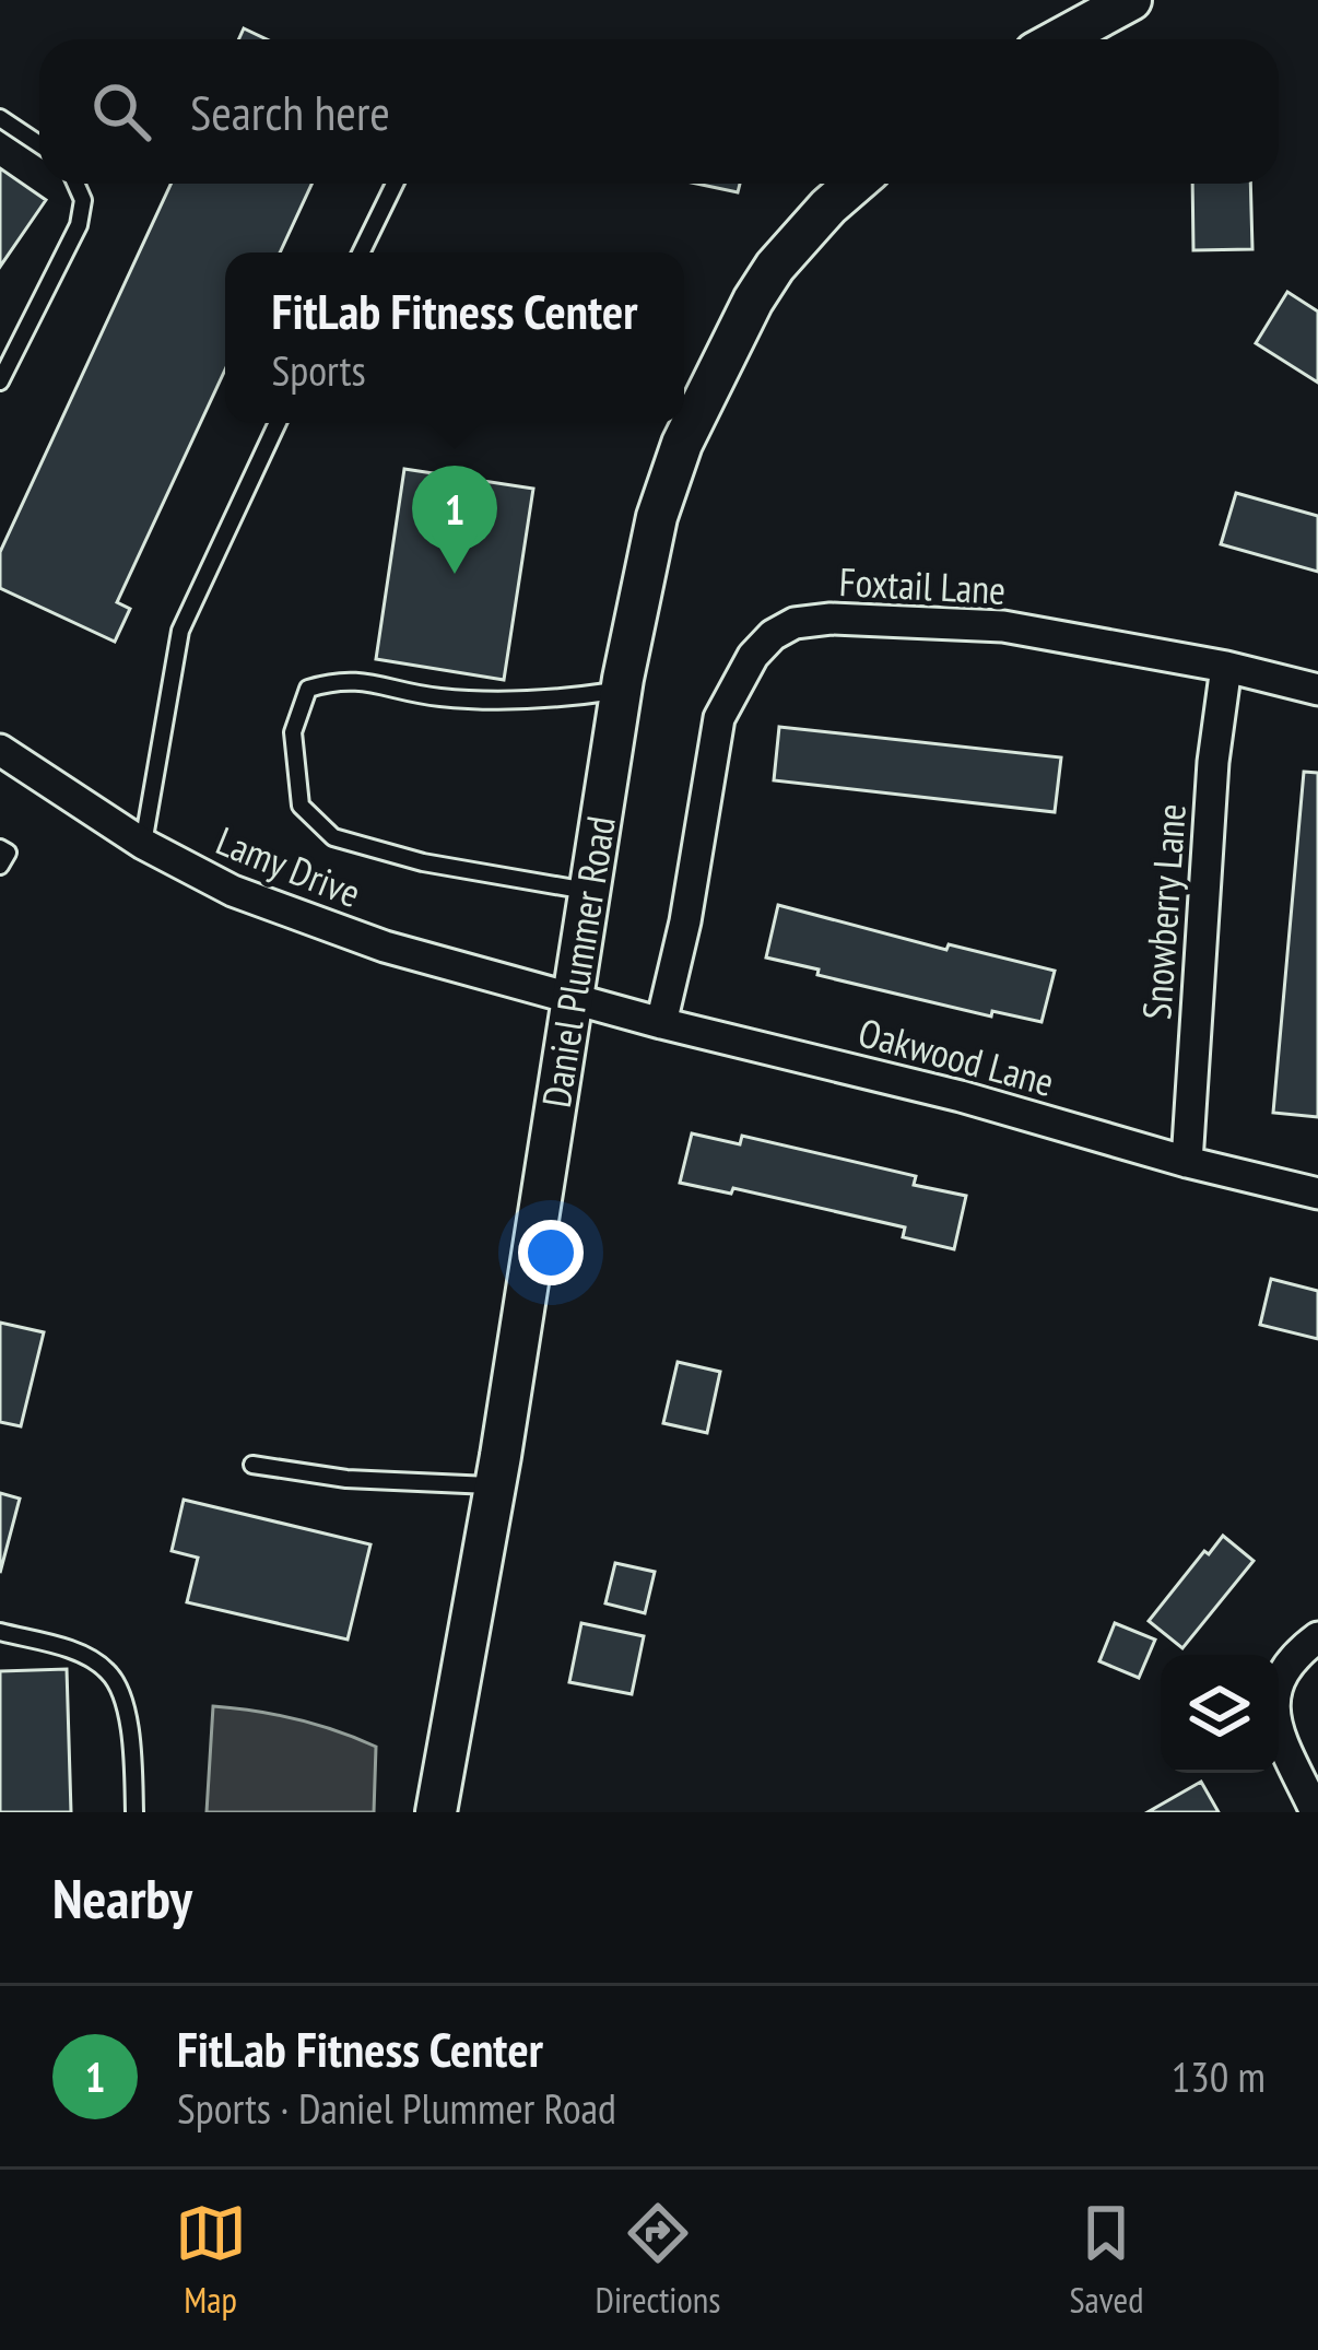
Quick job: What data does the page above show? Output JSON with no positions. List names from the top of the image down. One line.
{"streets":{"street":["Foxtail Lane","Lamy Drive","Snowberry Lane","Daniel Plummer Road","Oakwood Lane"]},"crossings":[["Foxtail Lane","Snowberry Lane"],["Foxtail Lane","Oakwood Lane"],["Lamy Drive","Daniel Plummer Road"],["Lamy Drive","Oakwood Lane"],["Snowberry Lane","Oakwood Lane"],["Daniel Plummer Road","Oakwood Lane"]],"page":{"search":"Search here","popup":["FitLab Fitness Center","Sports"],"pins":"1","heading":"Nearby","list":[{"mark":"1","name":"FitLab Fitness Center","note":"Sports · Daniel Plummer Road","value":"130 m"}],"nav":["Map","Directions","Saved"]}}
